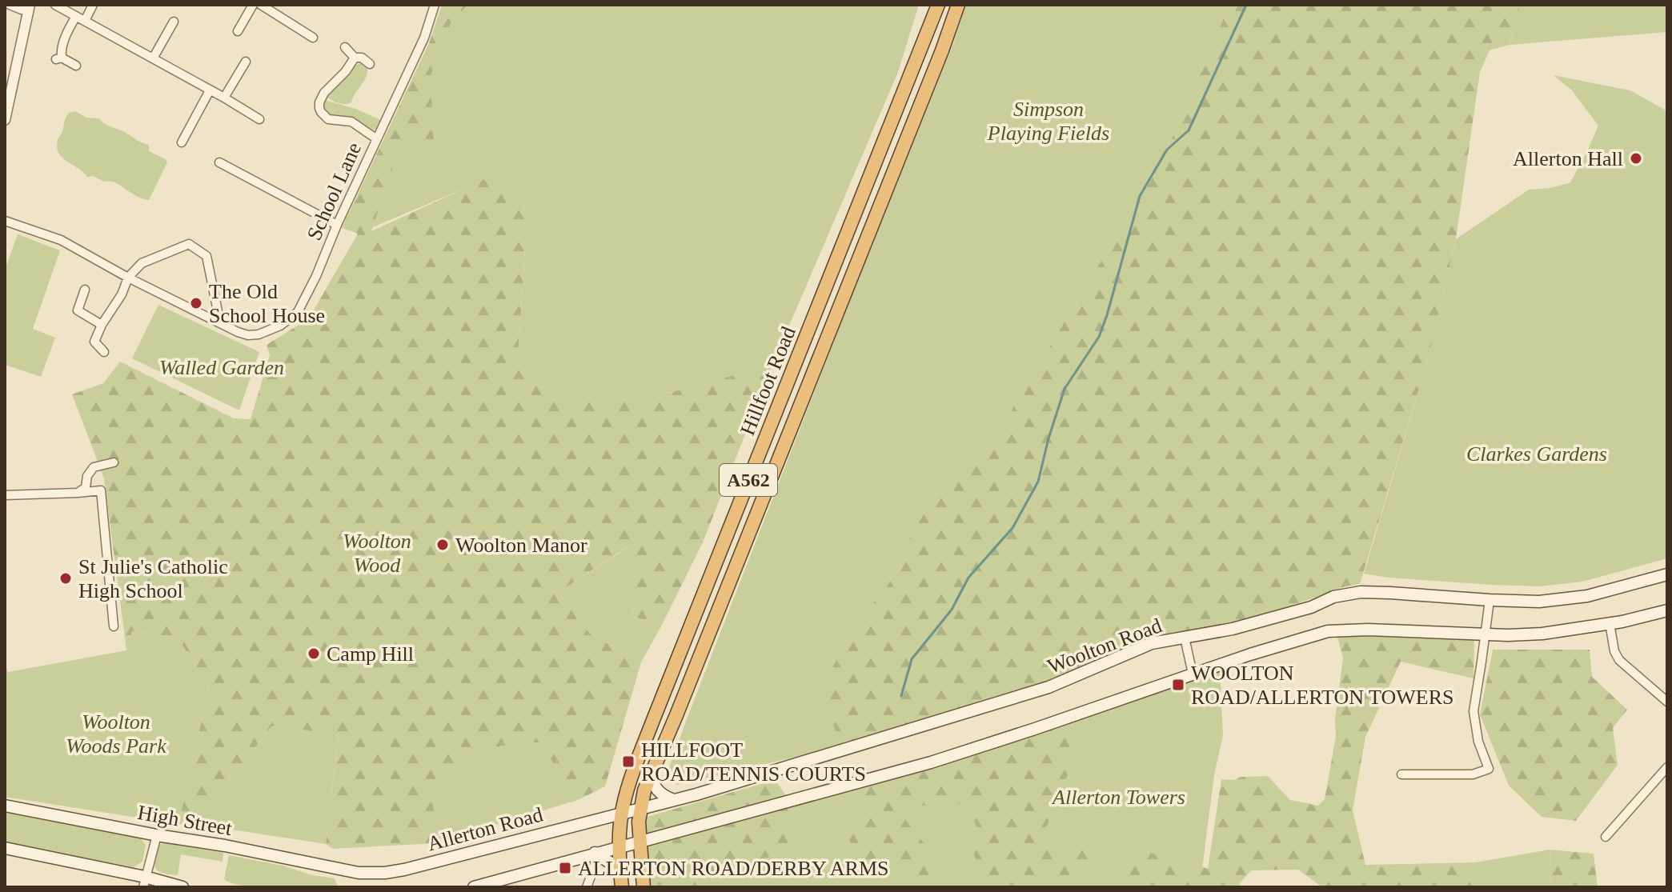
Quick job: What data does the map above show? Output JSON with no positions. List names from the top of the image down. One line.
{"streets":{"highway":["Hillfoot Road","A562"],"main road":["Woolton Road","High Street","Allerton Road"],"street":["School Lane"]},"crossings":[["Hillfoot Road","A562"],["Hillfoot Road","Woolton Road"],["Hillfoot Road","Allerton Road"],["A562","Woolton Road"],["A562","Allerton Road"],["Woolton Road","Allerton Road"],["High Street","Allerton Road"]],"parks":["Simpson Playing Fields","Walled Garden","Clarkes Gardens","Woolton Wood","Woolton Woods Park","Allerton Towers"],"places":{"other":["Allerton Hall","The Old School House","Woolton Manor","St Julie's Catholic High School","Camp Hill"],"transit":["WOOLTON ROAD/ALLERTON TOWERS","HILLFOOT ROAD/TENNIS COURTS","ALLERTON ROAD/DERBY ARMS"]}}
